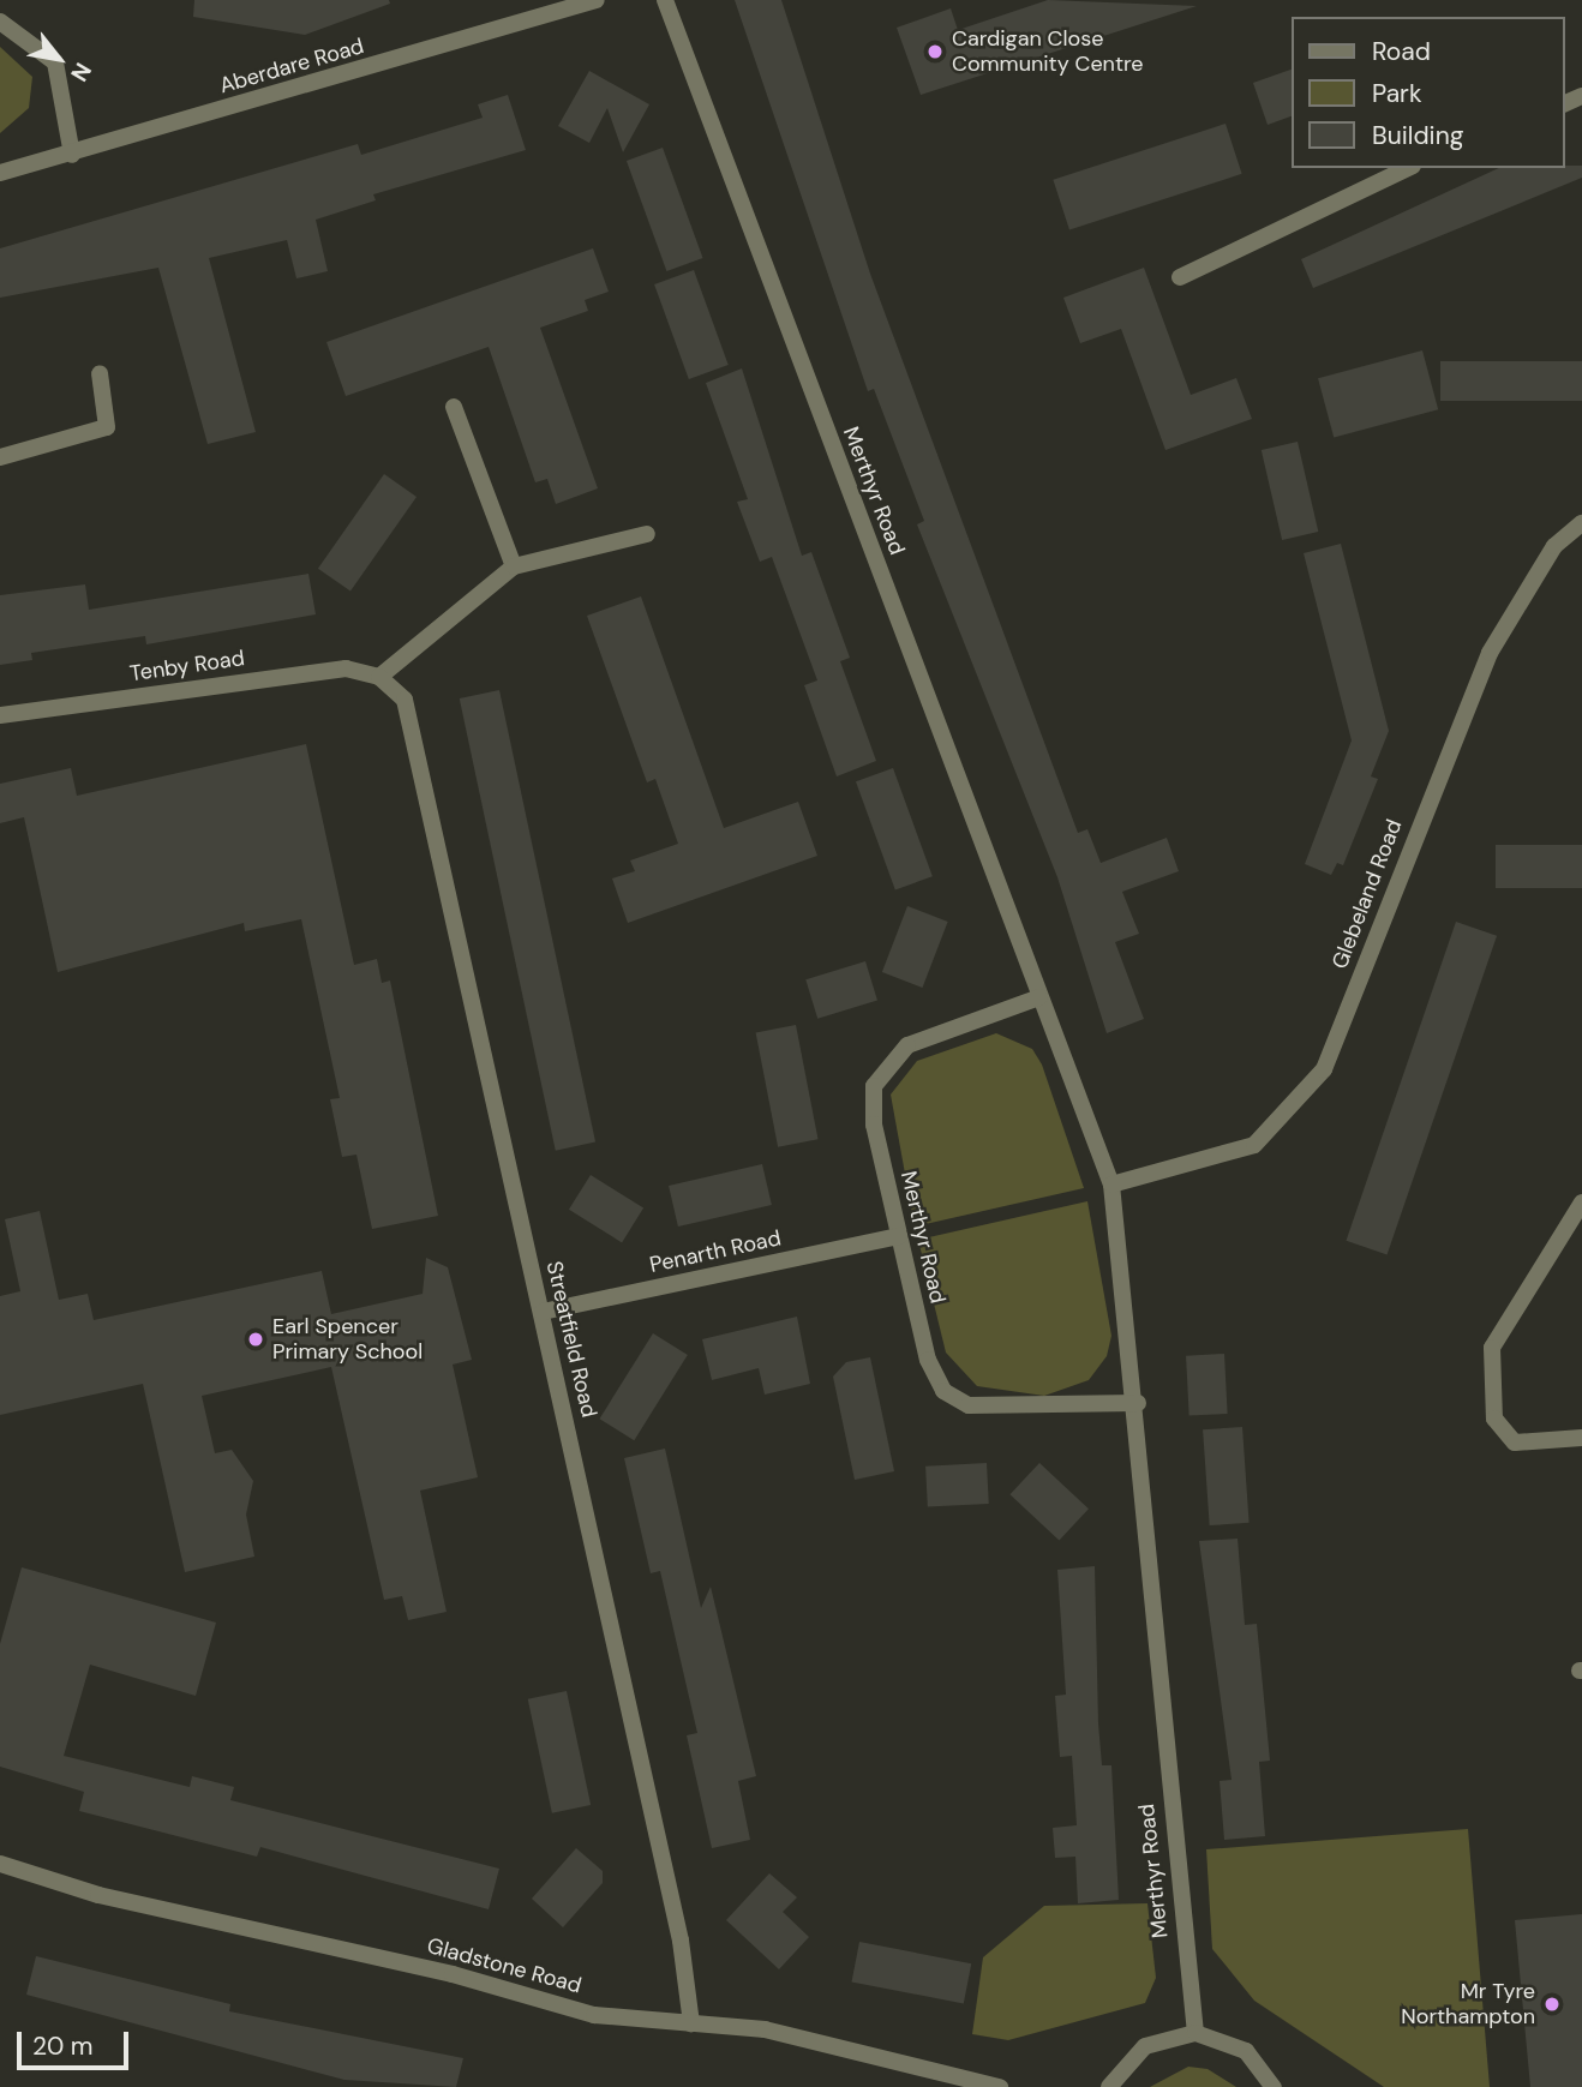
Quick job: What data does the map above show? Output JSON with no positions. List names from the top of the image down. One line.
{"streets":{"street":["Aberdare Road","Merthyr Road","Tenby Road","Glebeland Road","Penarth Road","Streatfield Road","Gladstone Road"]},"crossings":[["Merthyr Road","Glebeland Road"],["Merthyr Road","Penarth Road"],["Tenby Road","Streatfield Road"],["Penarth Road","Streatfield Road"],["Streatfield Road","Gladstone Road"]],"places":["Cardigan Close Community Centre","Earl Spencer Primary School","Mr Tyre Northampton"],"legend":["Road","Park","Building"],"scale_bar":"20 m","north":"bottom right"}
